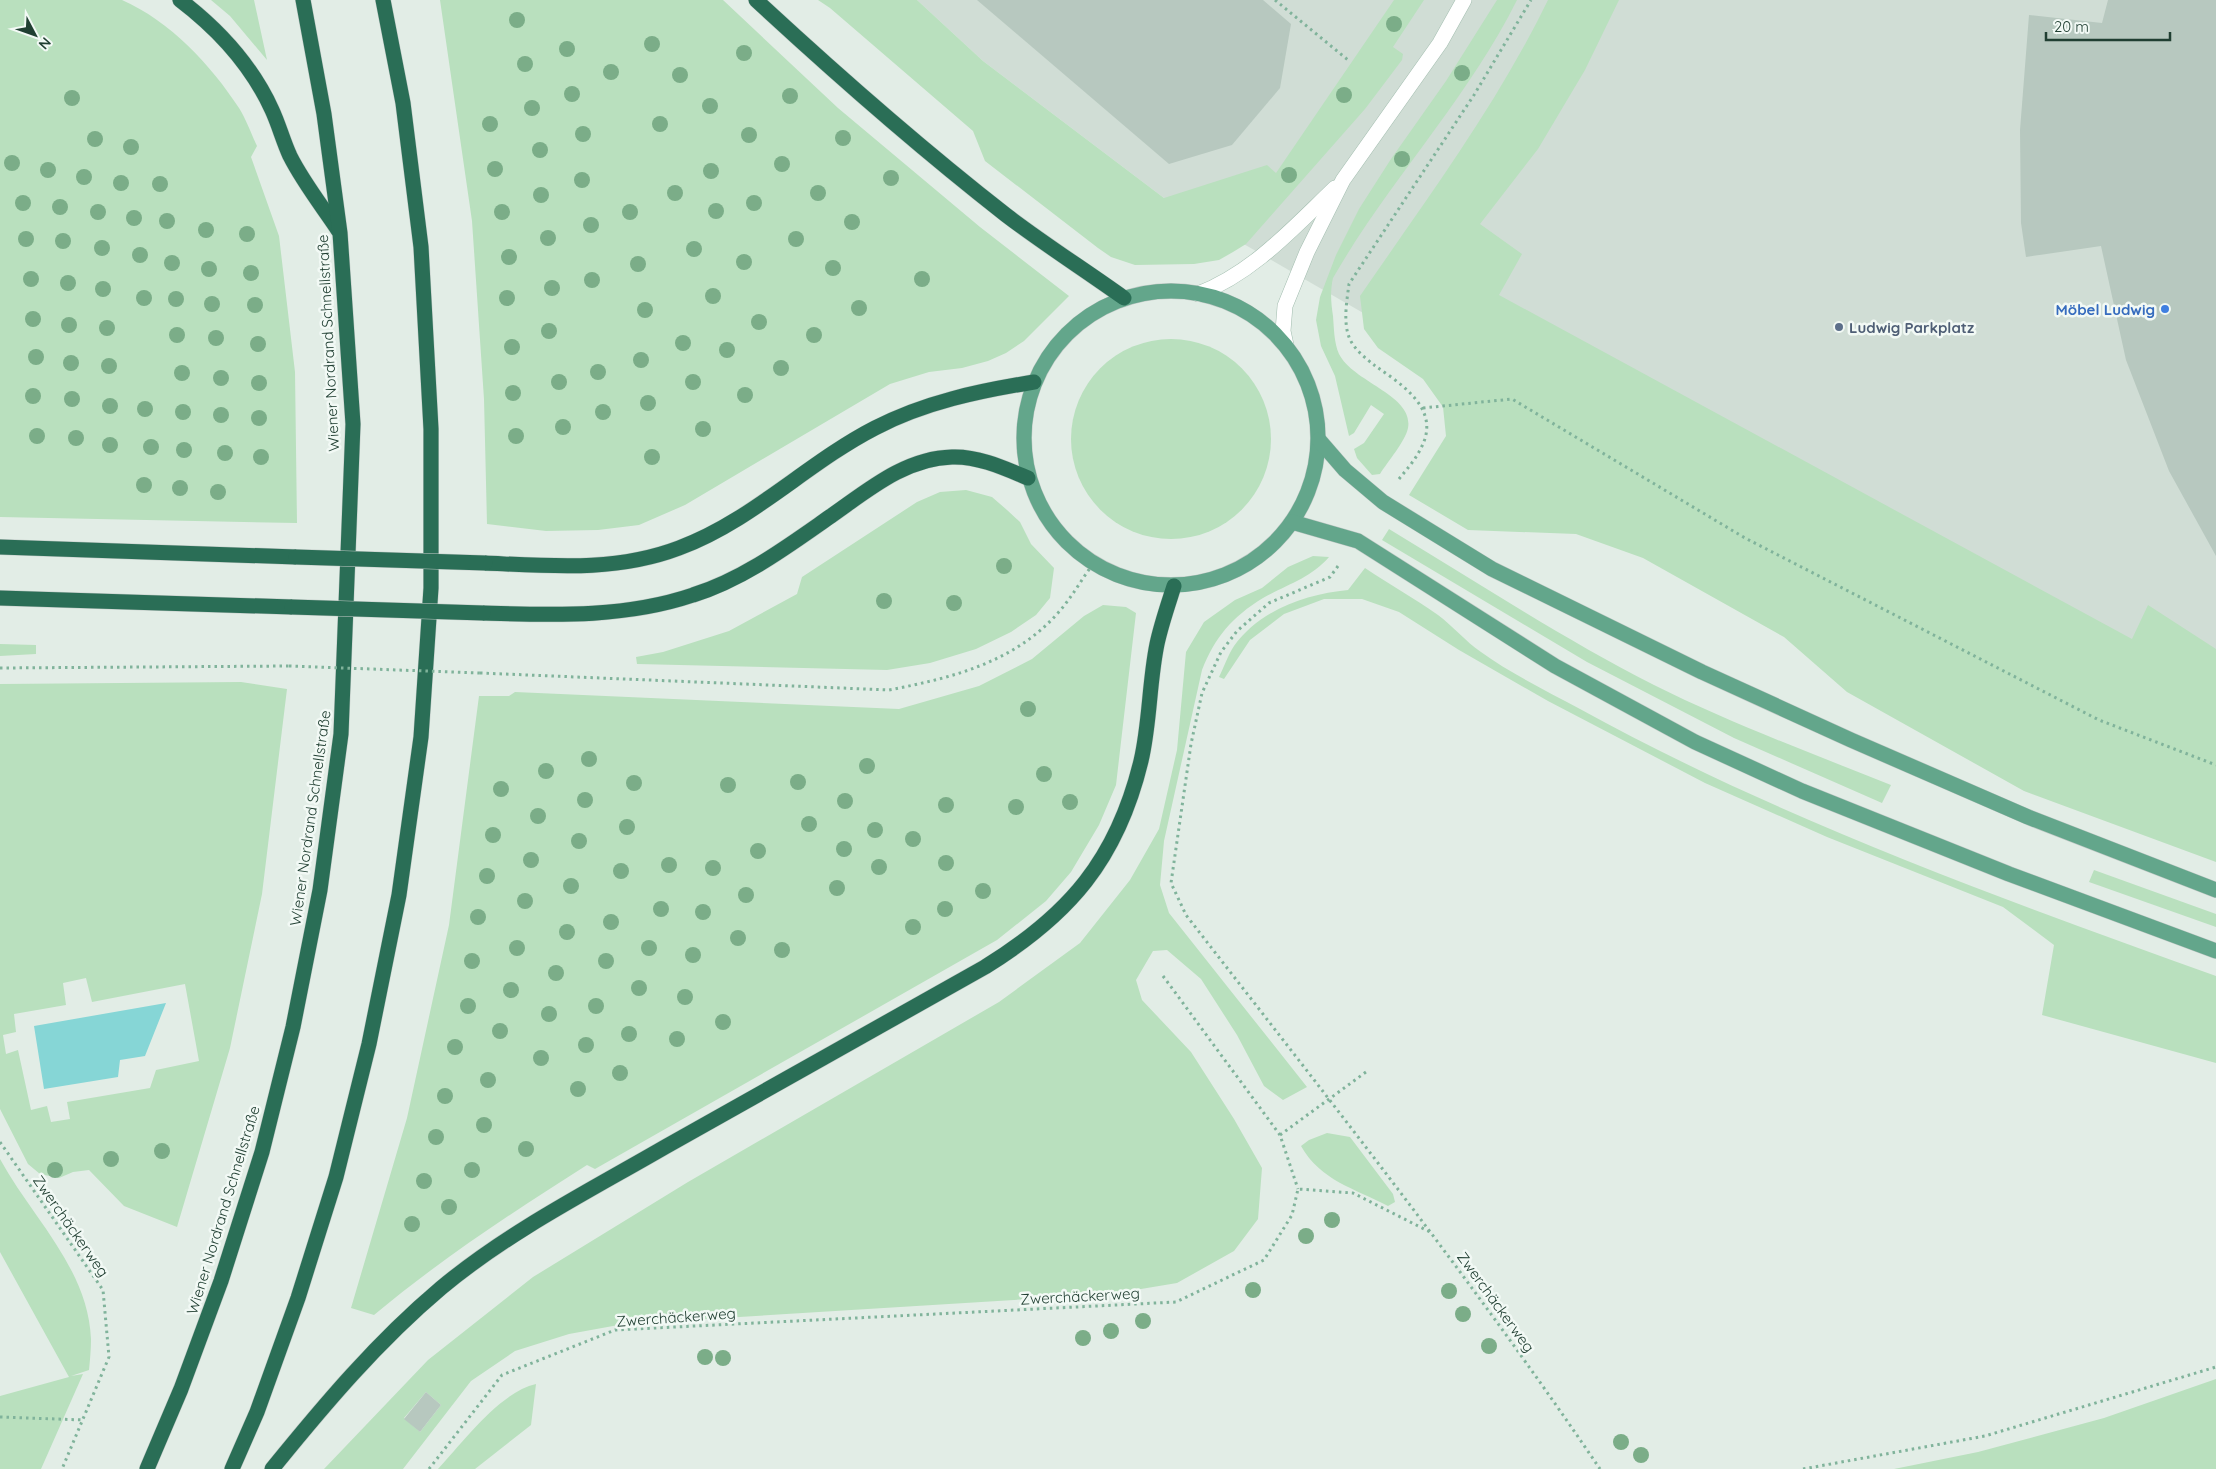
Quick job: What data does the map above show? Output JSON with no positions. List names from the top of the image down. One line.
{"streets":{"highway":["Wiener Nordrand Schnellstraße"],"path":["Zwerchäckerweg"]},"places":["Möbel Ludwig","Ludwig Parkplatz"],"scale_bar":"20 m","north":"bottom right"}
